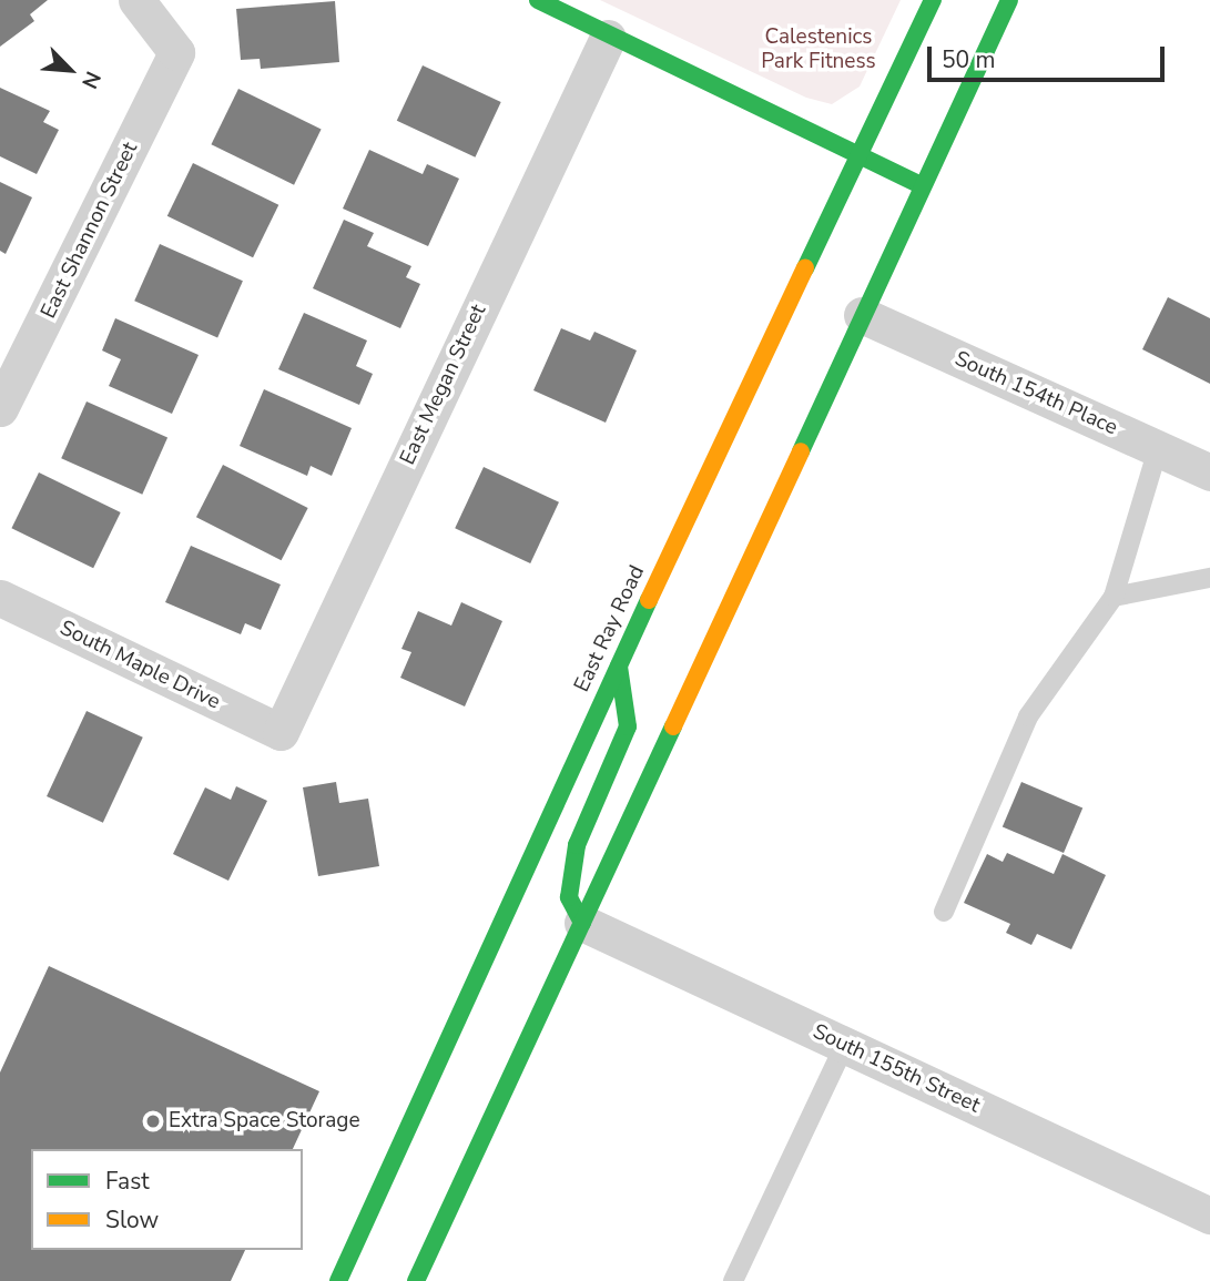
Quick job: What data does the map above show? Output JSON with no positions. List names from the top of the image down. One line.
{"streets":{"main road":["East Ray Road"],"street":["East Shannon Street","East Megan Street","South 154th Place","South Maple Drive","South 155th Street"]},"crossings":[["East Megan Street","South Maple Drive"]],"parks":["Calestenics Park Fitness"],"places":["Extra Space Storage"],"legend":["Fast","Slow"],"scale_bar":"50 m","north":"bottom right"}
